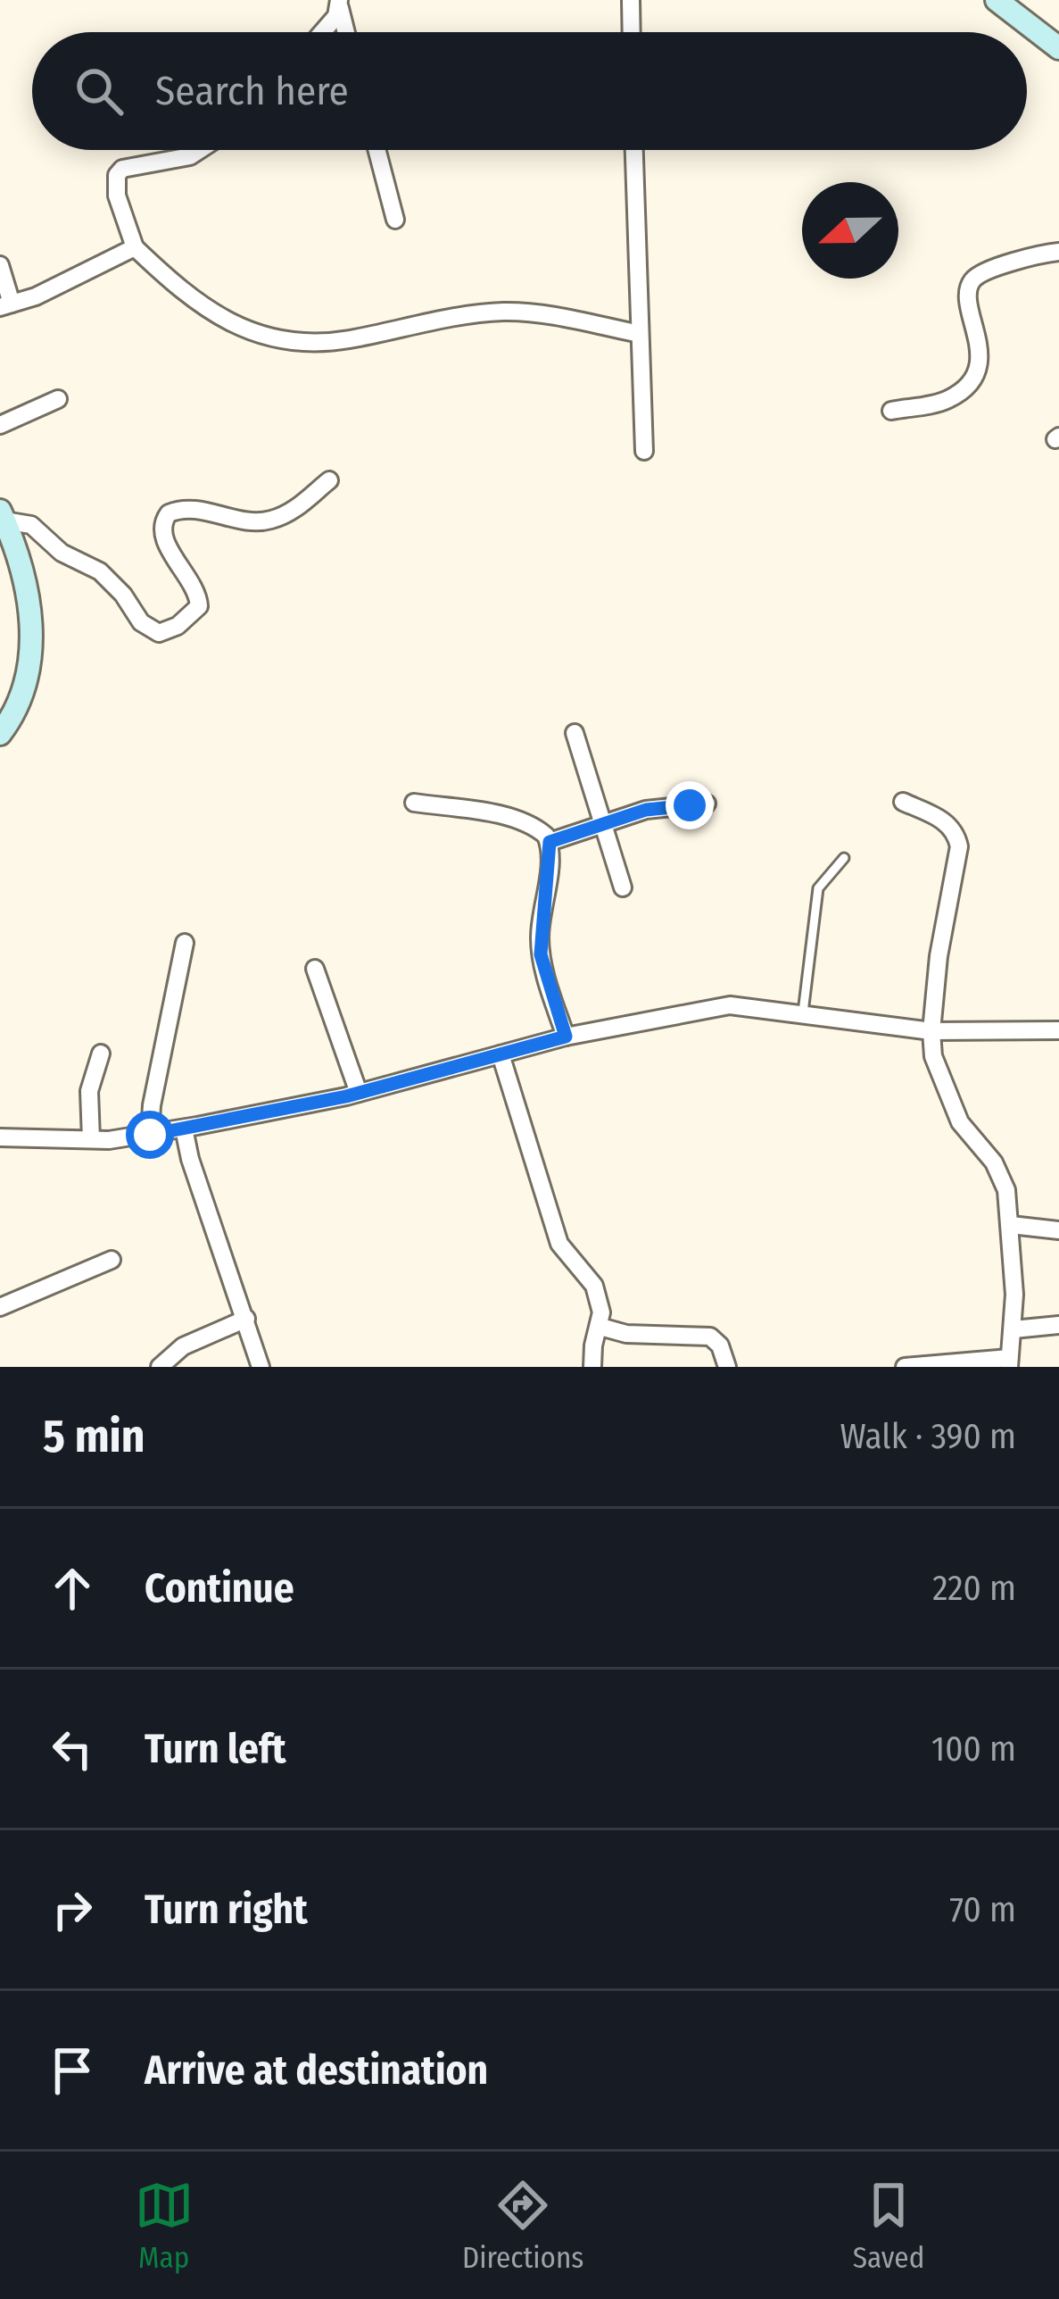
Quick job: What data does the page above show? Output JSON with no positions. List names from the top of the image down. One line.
{"north":"left","page":{"search":"Search here","heading":["5 min","Walk · 390 m"],"list":[["Continue","220 m"],["Turn left","100 m"],["Turn right","70 m"],"Arrive at destination"],"nav":["Map","Directions","Saved"]}}
